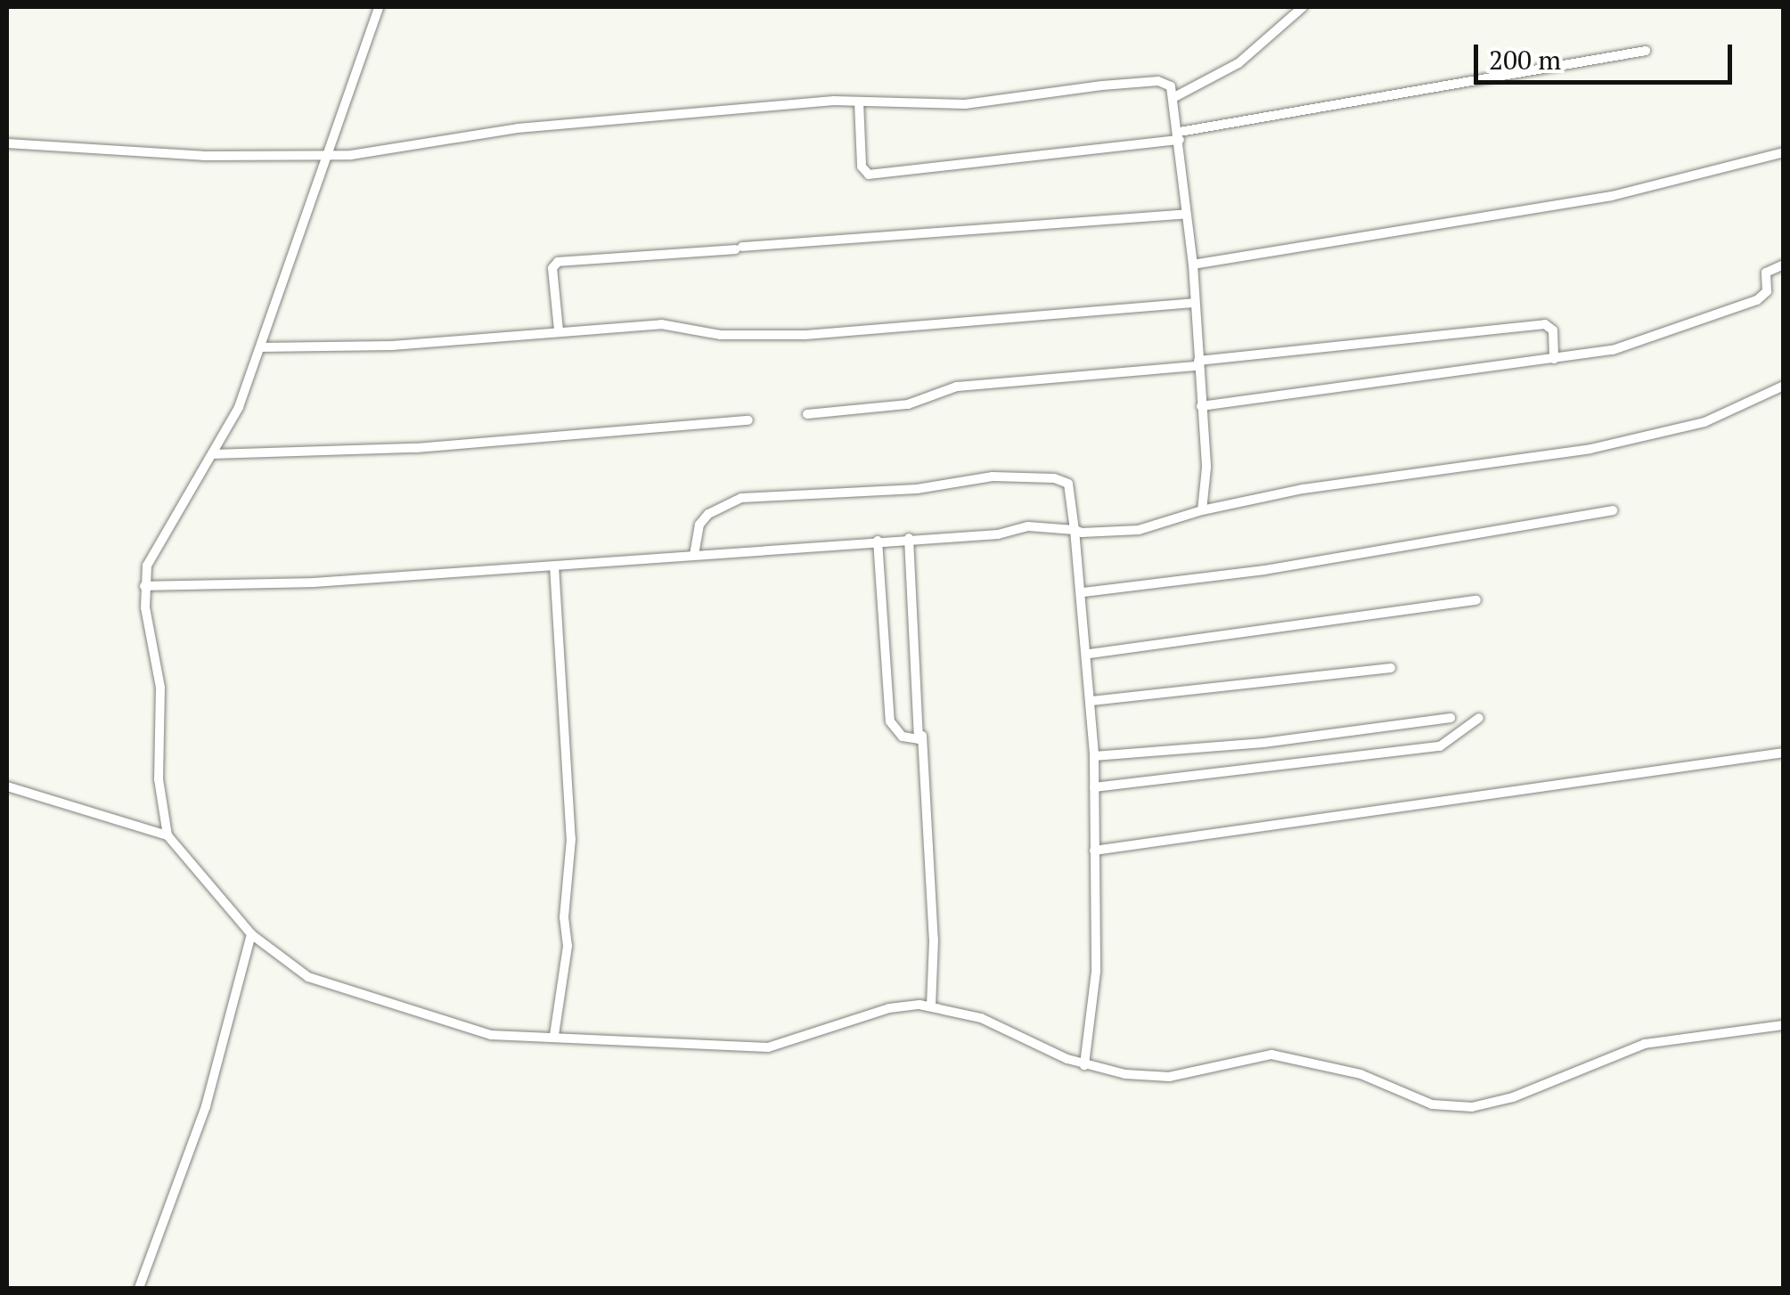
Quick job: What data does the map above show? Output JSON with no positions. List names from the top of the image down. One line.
{"scale_bar":"200 m"}
